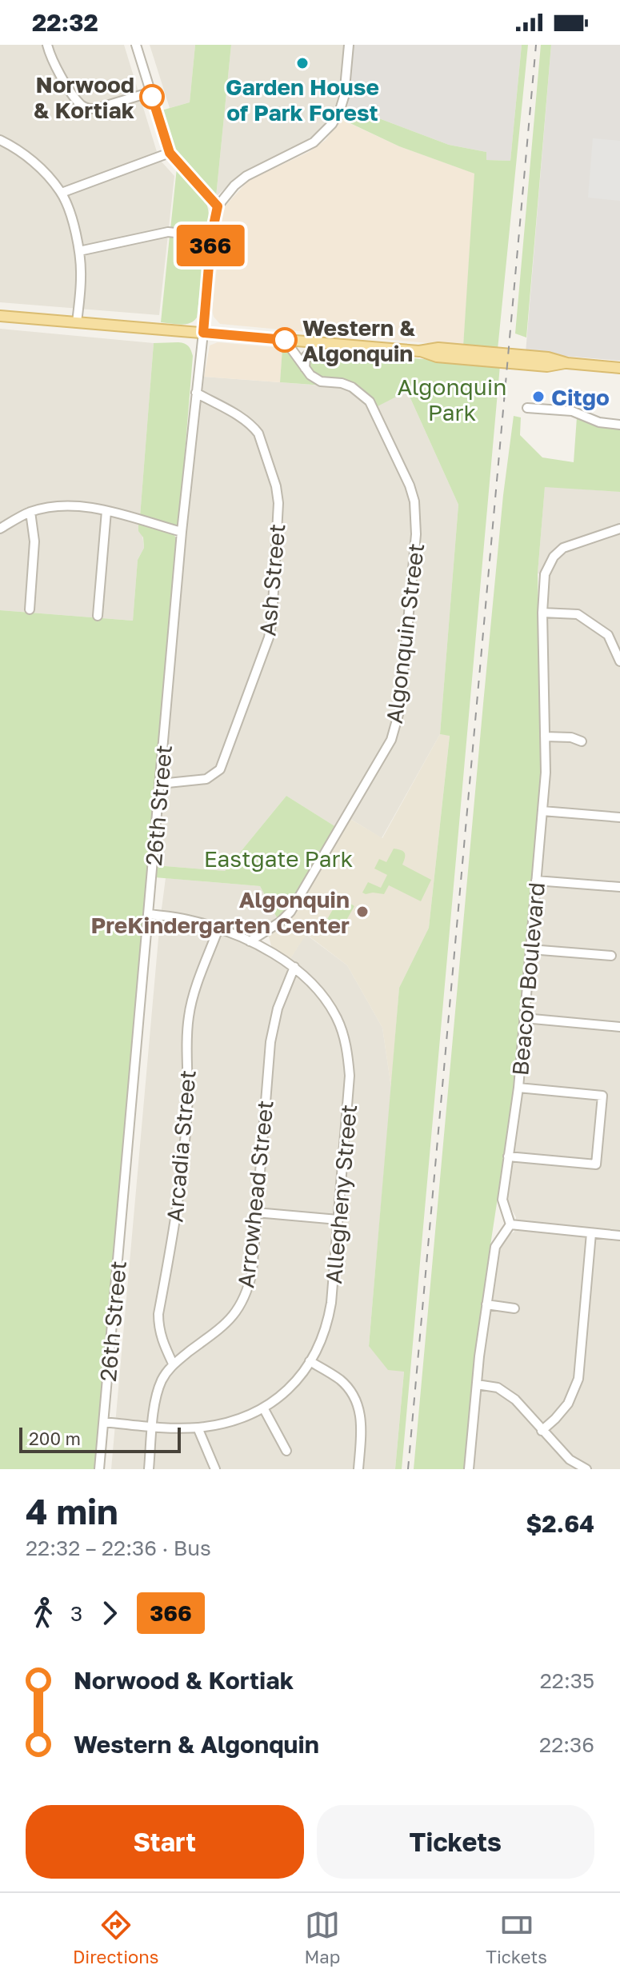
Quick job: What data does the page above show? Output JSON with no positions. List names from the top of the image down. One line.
{"streets":{"street":["Ash Street","Algonquin Street","26th Street","Beacon Boulevard","Arcadia Street","Arrowhead Street","Allegheny Street"]},"crossings":[["Ash Street","26th Street"],["Algonquin Street","Allegheny Street"],["26th Street","Allegheny Street"],["Arcadia Street","Arrowhead Street"],["Arcadia Street","Allegheny Street"],["Arrowhead Street","Allegheny Street"]],"parks":["Algonquin Park","Eastgate Park"],"places":["Garden House of Park Forest","Norwood & Kortiak","Western & Algonquin","Citgo","Algonquin PreKindergarten Center"],"lines":["bus line 366"],"scale_bar":"200 m","page":{"status":"22:32","on_map":"366","scale":"200 m","heading":["4 min","22:32 – 22:36 · Bus","$2.64"],"legs":["3","366"],"list":[{"name":"Norwood & Kortiak","value":"22:35"},{"name":"Western & Algonquin","value":"22:36"}],"buttons":["Start","Tickets"],"tabs":["Directions","Map","Tickets"]}}
